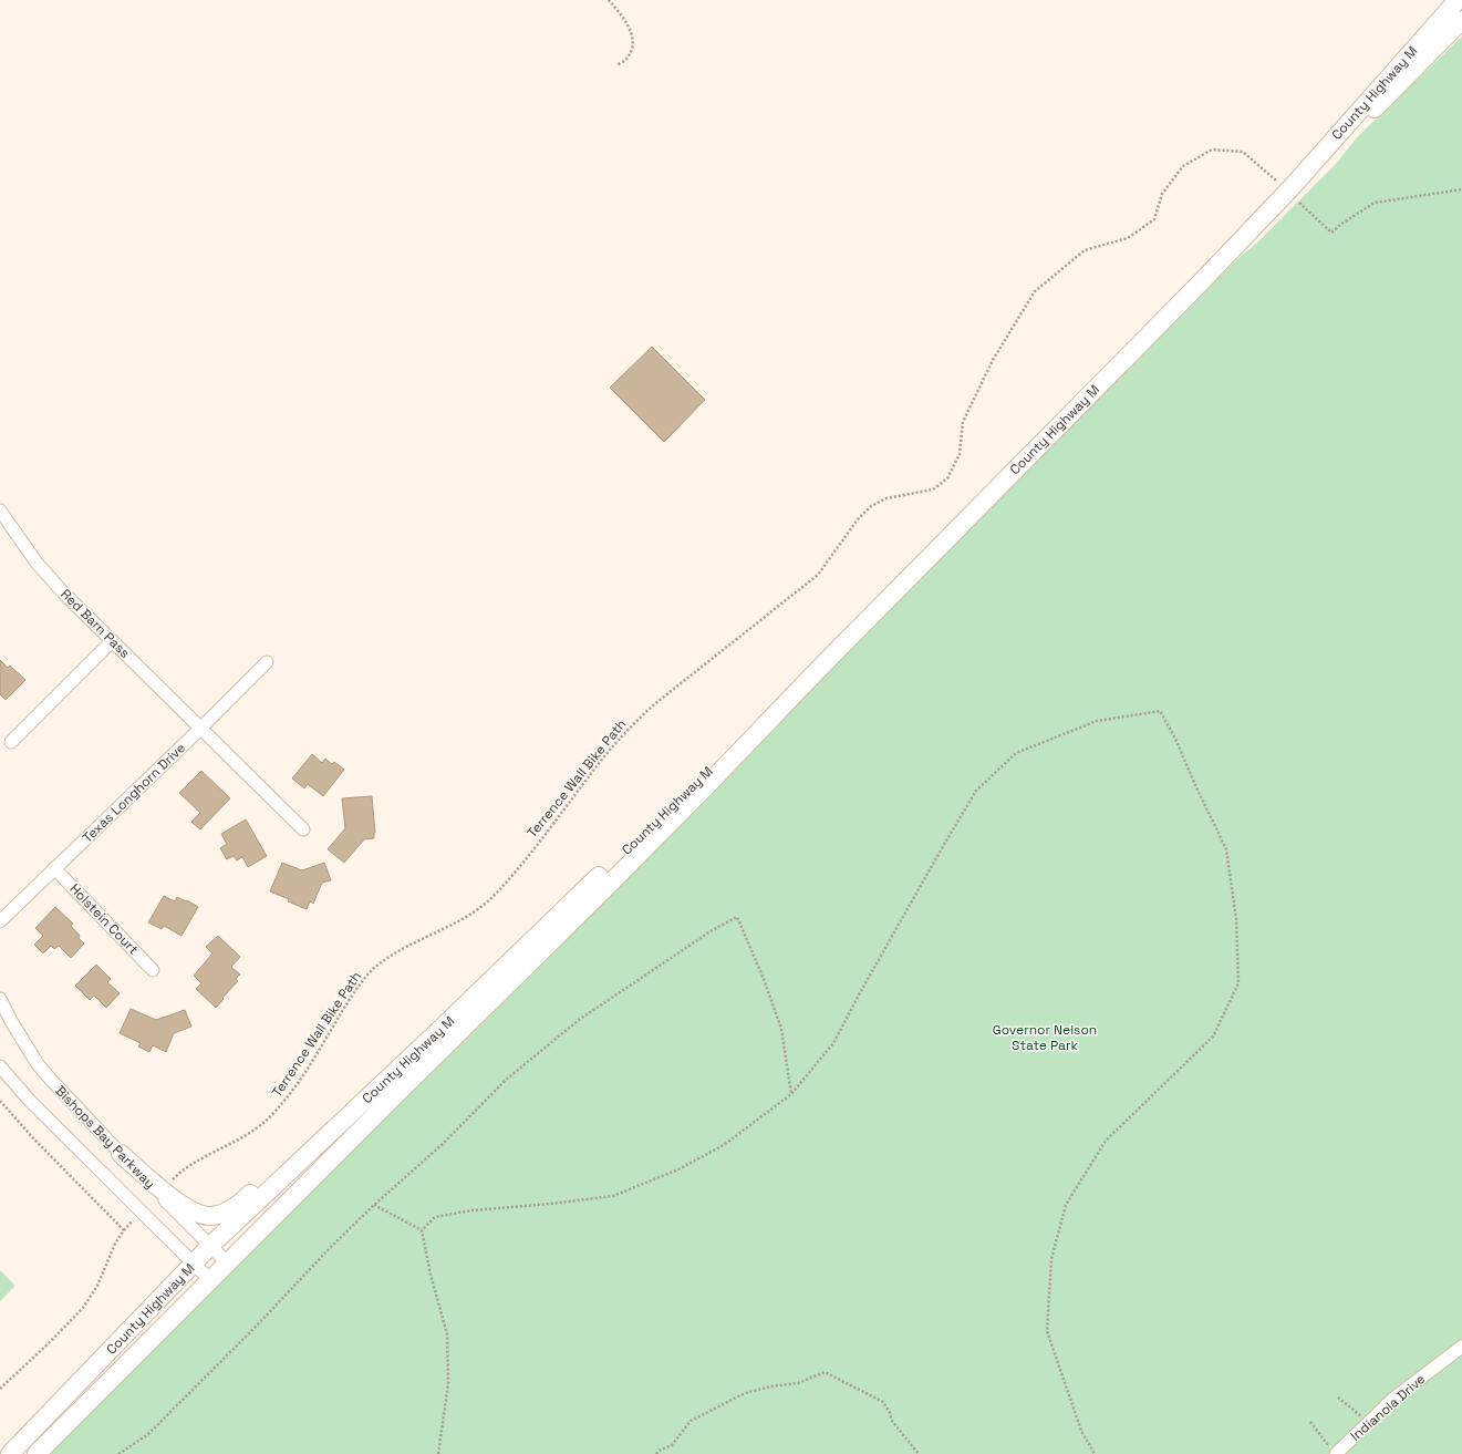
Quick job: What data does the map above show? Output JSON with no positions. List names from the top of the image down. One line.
{"streets":{"main road":["County Highway M"],"street":["Red Barn Pass","Texas Longhorn Drive","Holstein Court","Bishops Bay Parkway","Indianola Drive"],"path":["Terrence Wall Bike Path"]},"crossings":[["County Highway M","Bishops Bay Parkway"],["Red Barn Pass","Texas Longhorn Drive"],["Texas Longhorn Drive","Holstein Court"]],"parks":["Governor Nelson State Park"]}
